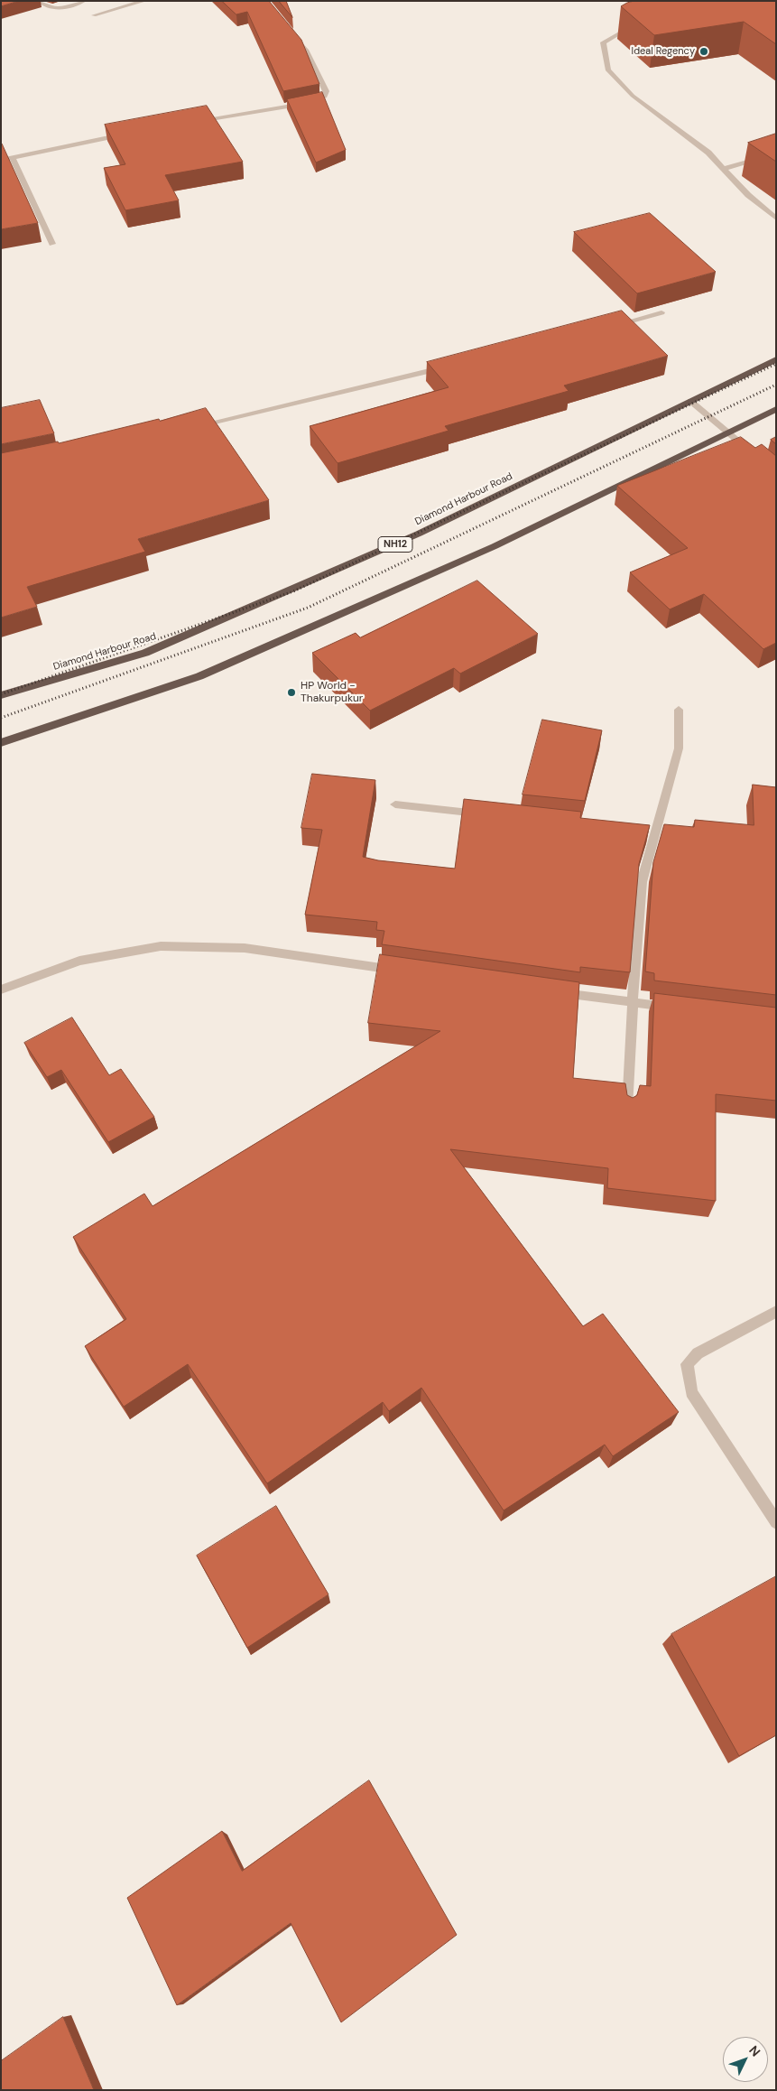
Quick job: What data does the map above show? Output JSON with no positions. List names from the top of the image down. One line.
{"streets":{"highway":["Diamond Harbour Road","NH12"]},"places":["Ideal Regency","HP World - Thakurpukur"],"north":"top right"}
